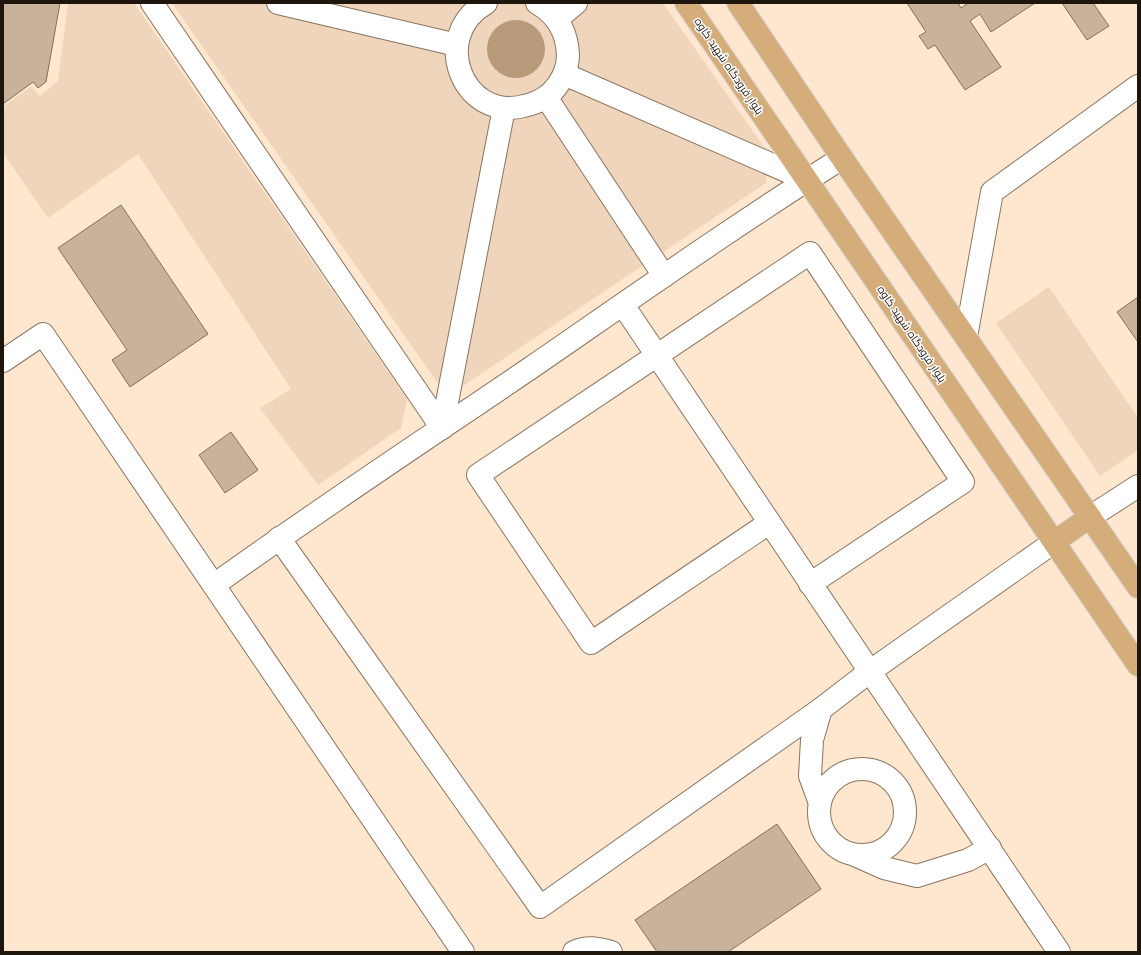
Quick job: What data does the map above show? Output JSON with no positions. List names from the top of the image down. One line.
{"streets":{"main road":["بلوار فرودگاه شهید کاوه"]}}
